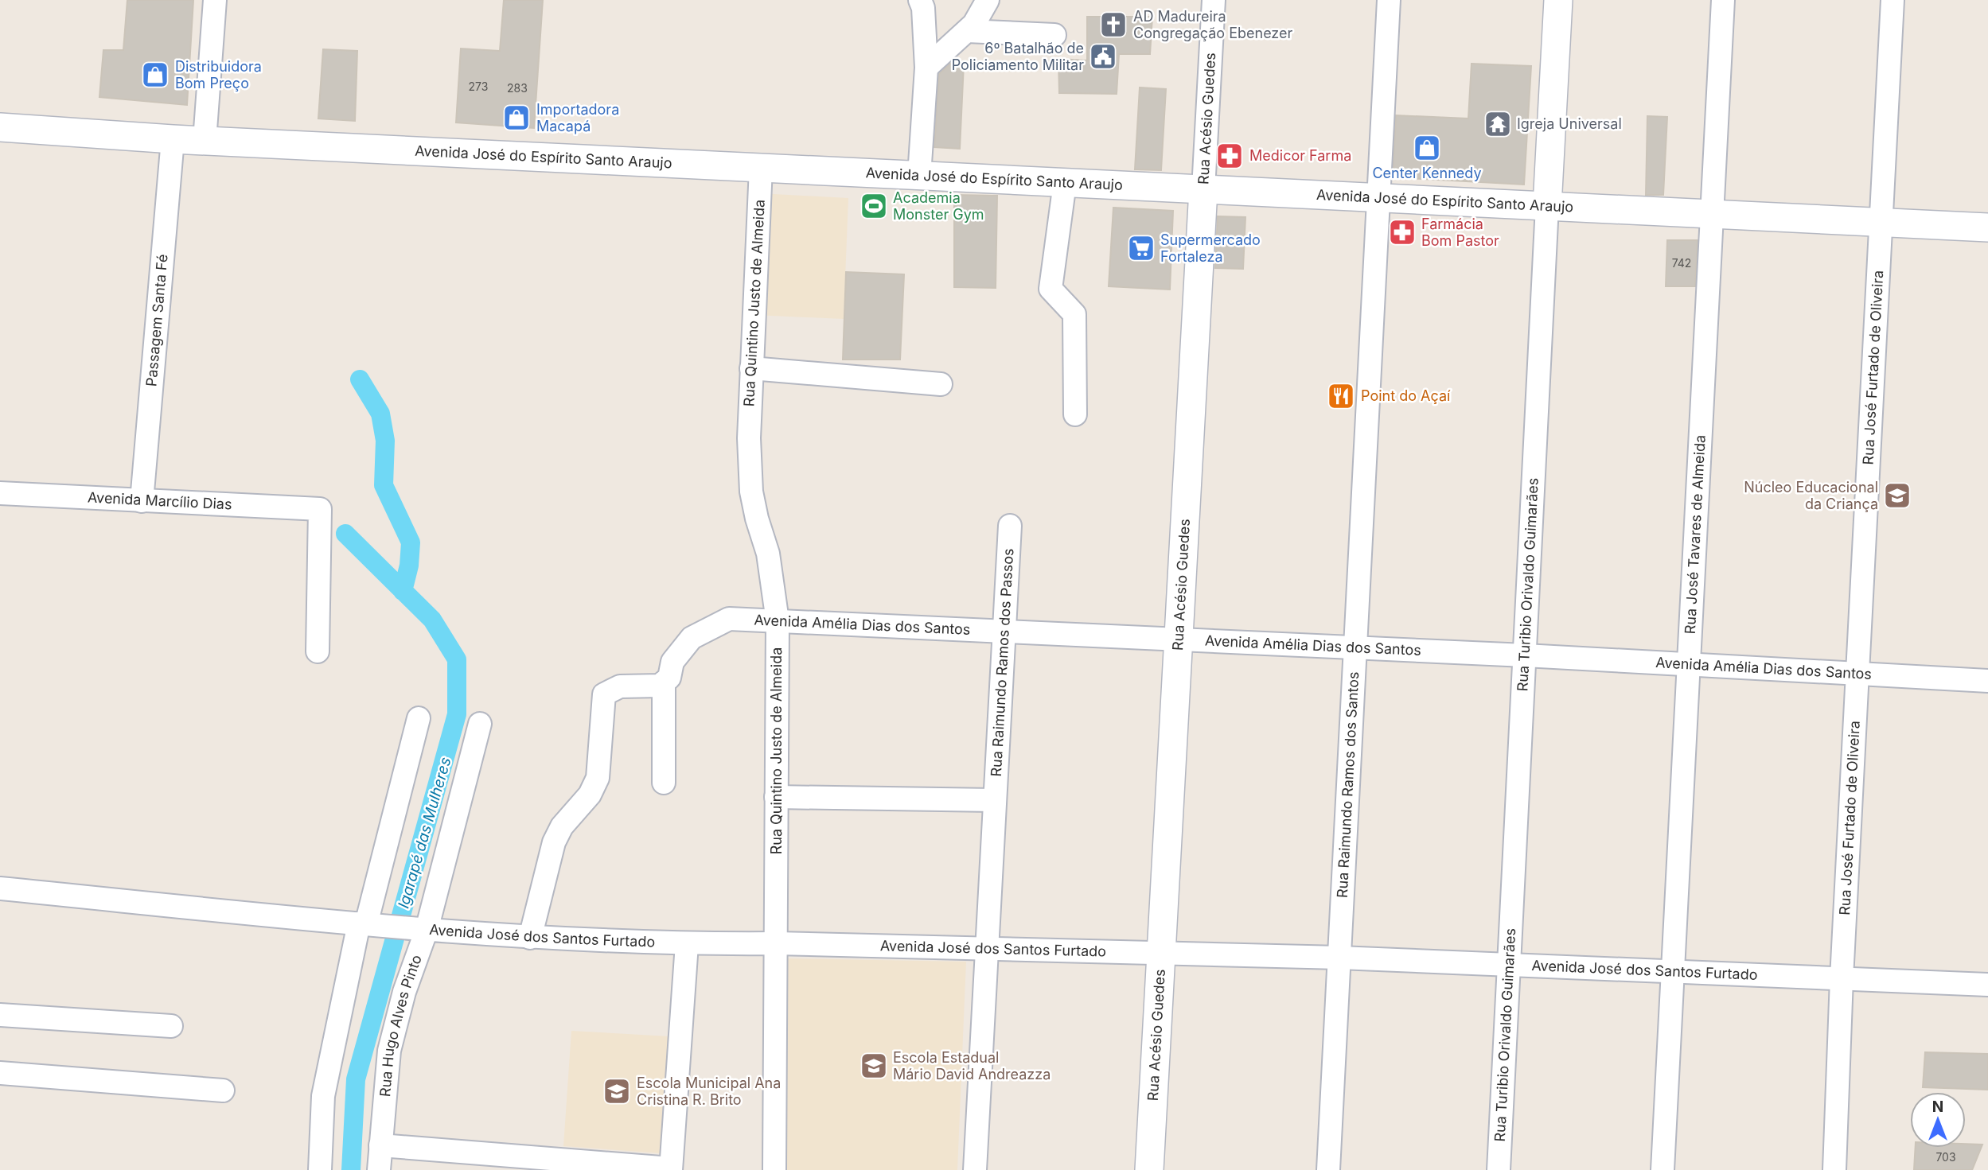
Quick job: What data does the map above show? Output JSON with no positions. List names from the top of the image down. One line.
{"streets":{"street":["Rua Acésio Guedes","Avenida José do Espírito Santo Araujo","Rua Quintino Justo de Almeida","Passagem Santa Fé","Rua José Furtado de Oliveira","Avenida Marcílio Dias","Rua José Tavares de Almeida","Rua Turibio Orivaldo Guimarães","Avenida Amélia Dias dos Santos","Rua Raimundo Ramos dos Passos","Rua Raimundo Ramos dos Santos","Avenida José dos Santos Furtado","Rua Hugo Alves Pinto"]},"crossings":[["Rua Acésio Guedes","Avenida José do Espírito Santo Araujo"],["Rua Acésio Guedes","Avenida Amélia Dias dos Santos"],["Rua Acésio Guedes","Avenida José dos Santos Furtado"],["Avenida José do Espírito Santo Araujo","Rua Quintino Justo de Almeida"],["Avenida José do Espírito Santo Araujo","Passagem Santa Fé"],["Avenida José do Espírito Santo Araujo","Rua José Furtado de Oliveira"],["Avenida José do Espírito Santo Araujo","Rua José Tavares de Almeida"],["Avenida José do Espírito Santo Araujo","Rua Turibio Orivaldo Guimarães"],["Avenida José do Espírito Santo Araujo","Rua Raimundo Ramos dos Santos"],["Rua Quintino Justo de Almeida","Avenida Amélia Dias dos Santos"],["Rua Quintino Justo de Almeida","Avenida José dos Santos Furtado"],["Passagem Santa Fé","Avenida Marcílio Dias"],["Rua José Furtado de Oliveira","Avenida Amélia Dias dos Santos"],["Rua José Furtado de Oliveira","Avenida José dos Santos Furtado"],["Rua José Tavares de Almeida","Avenida Amélia Dias dos Santos"],["Rua José Tavares de Almeida","Avenida José dos Santos Furtado"],["Rua Turibio Orivaldo Guimarães","Avenida Amélia Dias dos Santos"],["Rua Turibio Orivaldo Guimarães","Avenida José dos Santos Furtado"],["Avenida Amélia Dias dos Santos","Rua Raimundo Ramos dos Passos"],["Avenida Amélia Dias dos Santos","Rua Raimundo Ramos dos Santos"],["Rua Raimundo Ramos dos Passos","Avenida José dos Santos Furtado"],["Rua Raimundo Ramos dos Santos","Avenida José dos Santos Furtado"],["Avenida José dos Santos Furtado","Rua Hugo Alves Pinto"]],"water":["Igarapé das Mulheres"],"places":{"church":["AD Madureira Congregação Ebenezer"],"public building":["6º Batalhão de Policiamento Militar"],"shop":["Distribuidora Bom Preço","Importadora Macapá","Center Kennedy"],"temple":["Igreja Universal"],"pharmacy":["Medicor Farma","Farmácia Bom Pastor"],"sports":["Academia Monster Gym"],"supermarket":["Supermercado Fortaleza"],"restaurant":["Point do Açaí"],"school or university":["Núcleo Educacional da Criança","Escola Estadual Mário David Andreazza","Escola Municipal Ana Cristina R. Brito"]},"house_numbers":["273","283","742","703"],"north":"top"}
